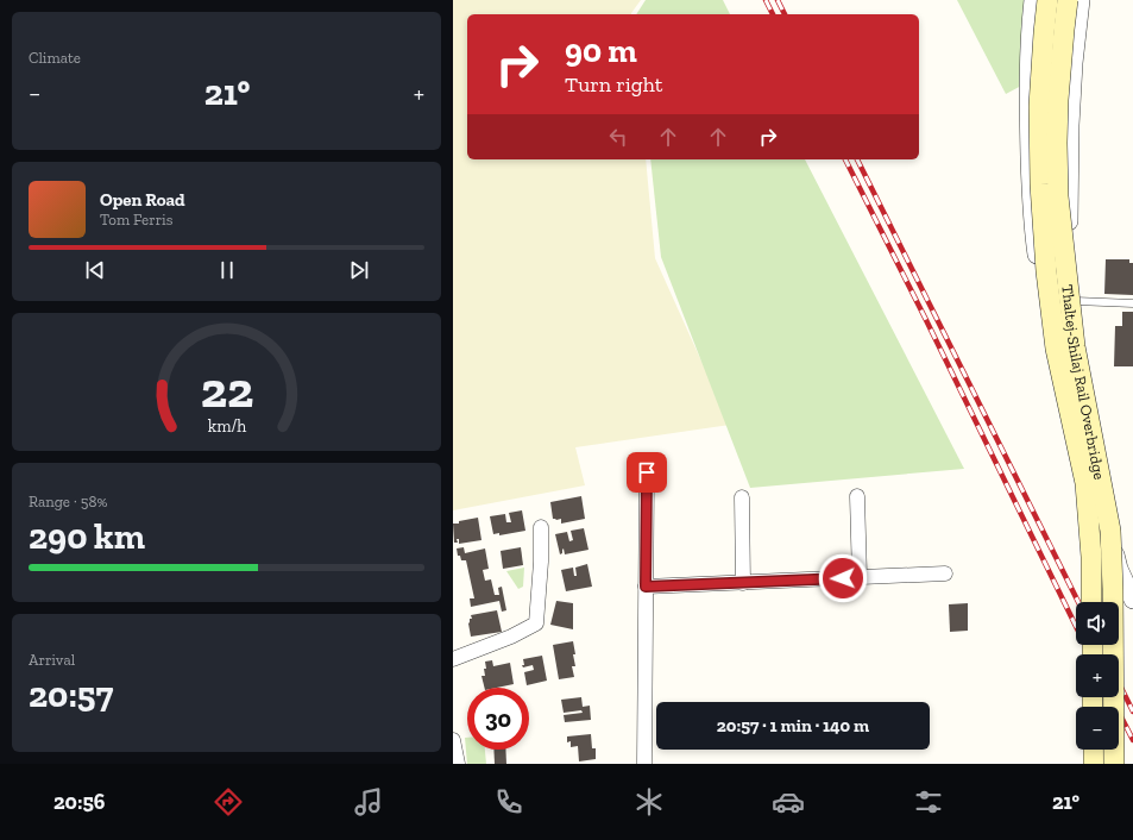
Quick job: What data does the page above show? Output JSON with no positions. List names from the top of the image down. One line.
{"streets":{"main road":["Thaltej-Shilaj Rail Overbridge"]},"page":{"tile":["Climate",["Range · 58%","290 km"],["Arrival","20:57"]],"turn":["90 m","Turn right"],"heat":["−","21°","+"],"song":["Open Road","Tom Ferris"],"map_buttons":["+","−"],"limit":"30","trip":"20:57 · 1 min · 140 m","tabs":["20:56","21°"],"gauge":["22","km/h"]}}
